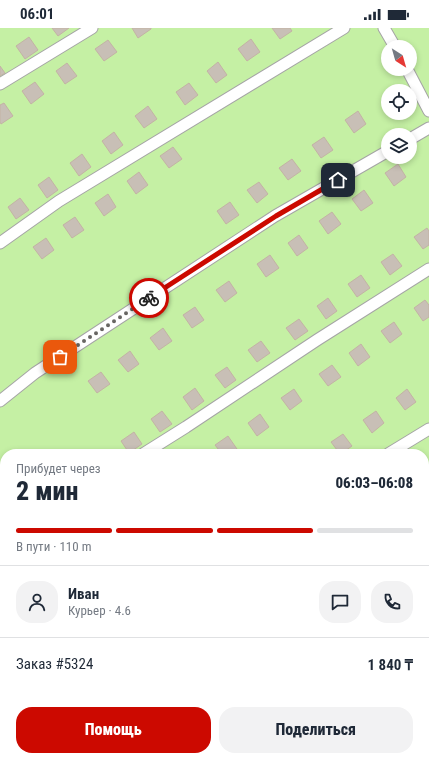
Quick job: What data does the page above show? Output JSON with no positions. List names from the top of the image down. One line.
{"north":"bottom right","page":{"status":"06:01","heading":["2 мин","Прибудет через","06:03–06:08"],"panel":["Иван","Курьер · 4.6","Заказ #5324","1 840 ₸"],"bar":"В пути · 110 m","buttons":["Помощь","Поделиться"]}}
